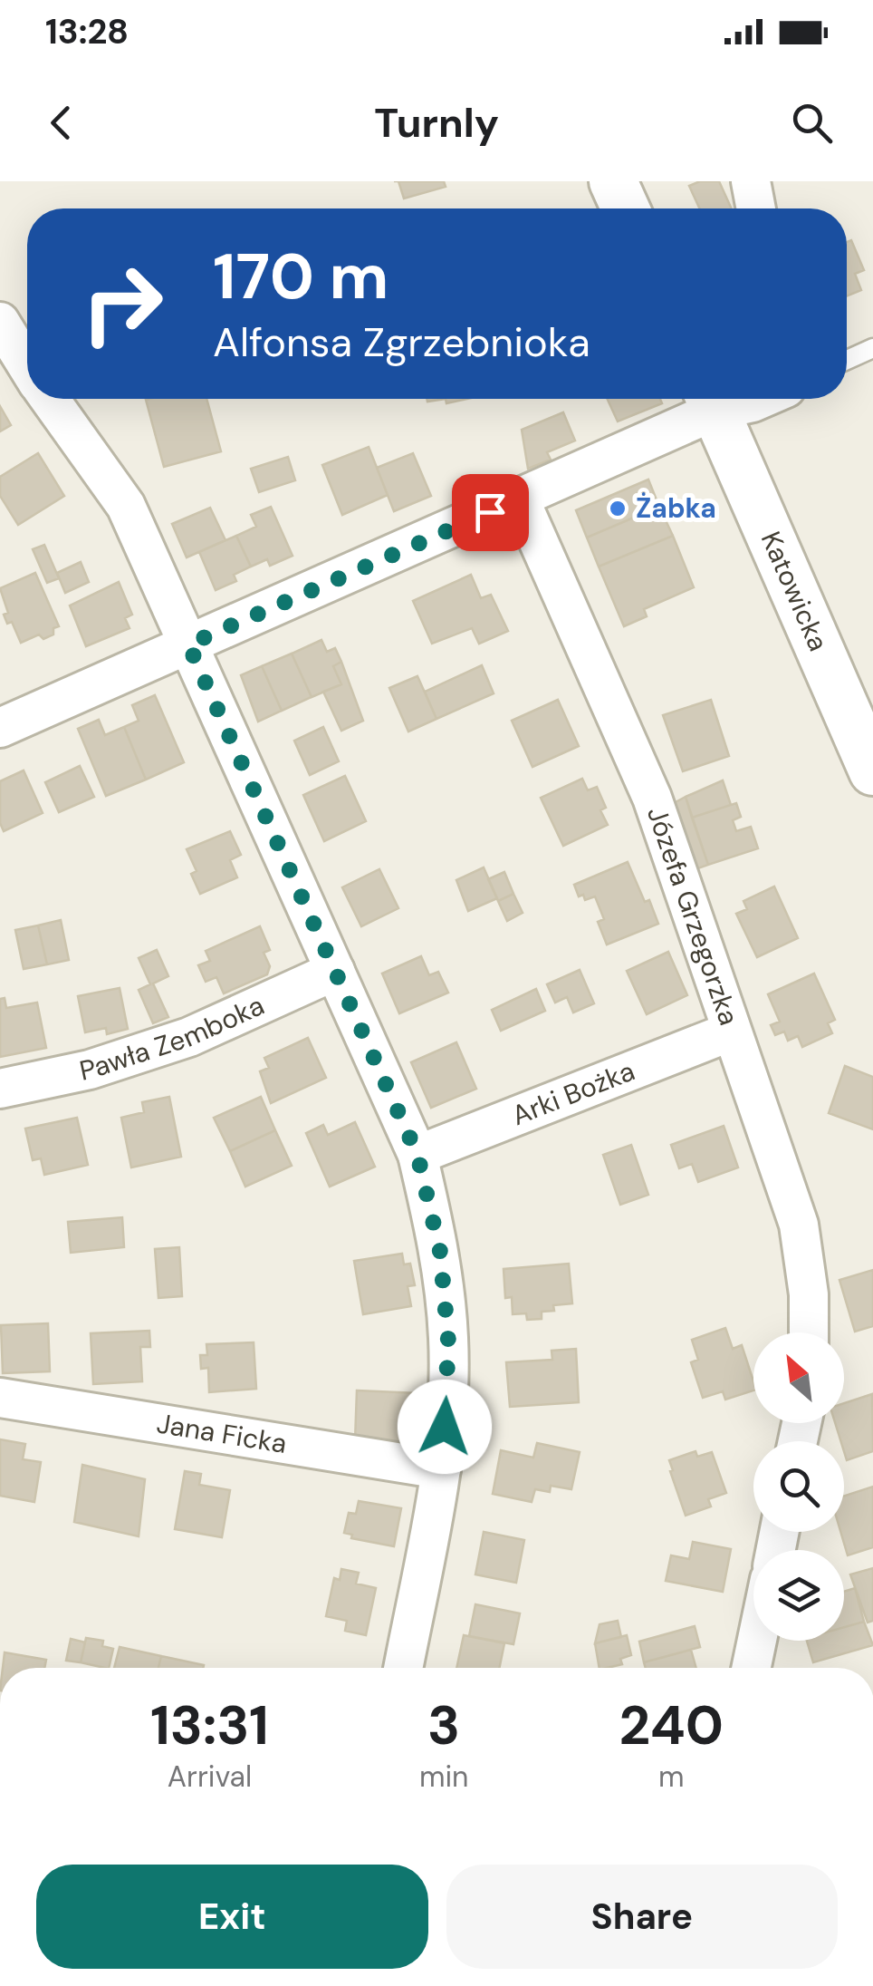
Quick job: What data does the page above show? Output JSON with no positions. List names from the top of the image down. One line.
{"streets":{"street":["Katowicka","Józefa Grzegorzka","Pawła Zemboka","Arki Bożka","Jana Ficka"]},"crossings":[["Józefa Grzegorzka","Arki Bożka"]],"places":["Żabka"],"north":"top left","page":{"status":"13:28","header":"Turnly","turn":["170 m","Alfonsa Zgrzebnioka"],"eta":["13:31","Arrival","3","min","240","m"],"buttons":["Exit","Share"]}}
